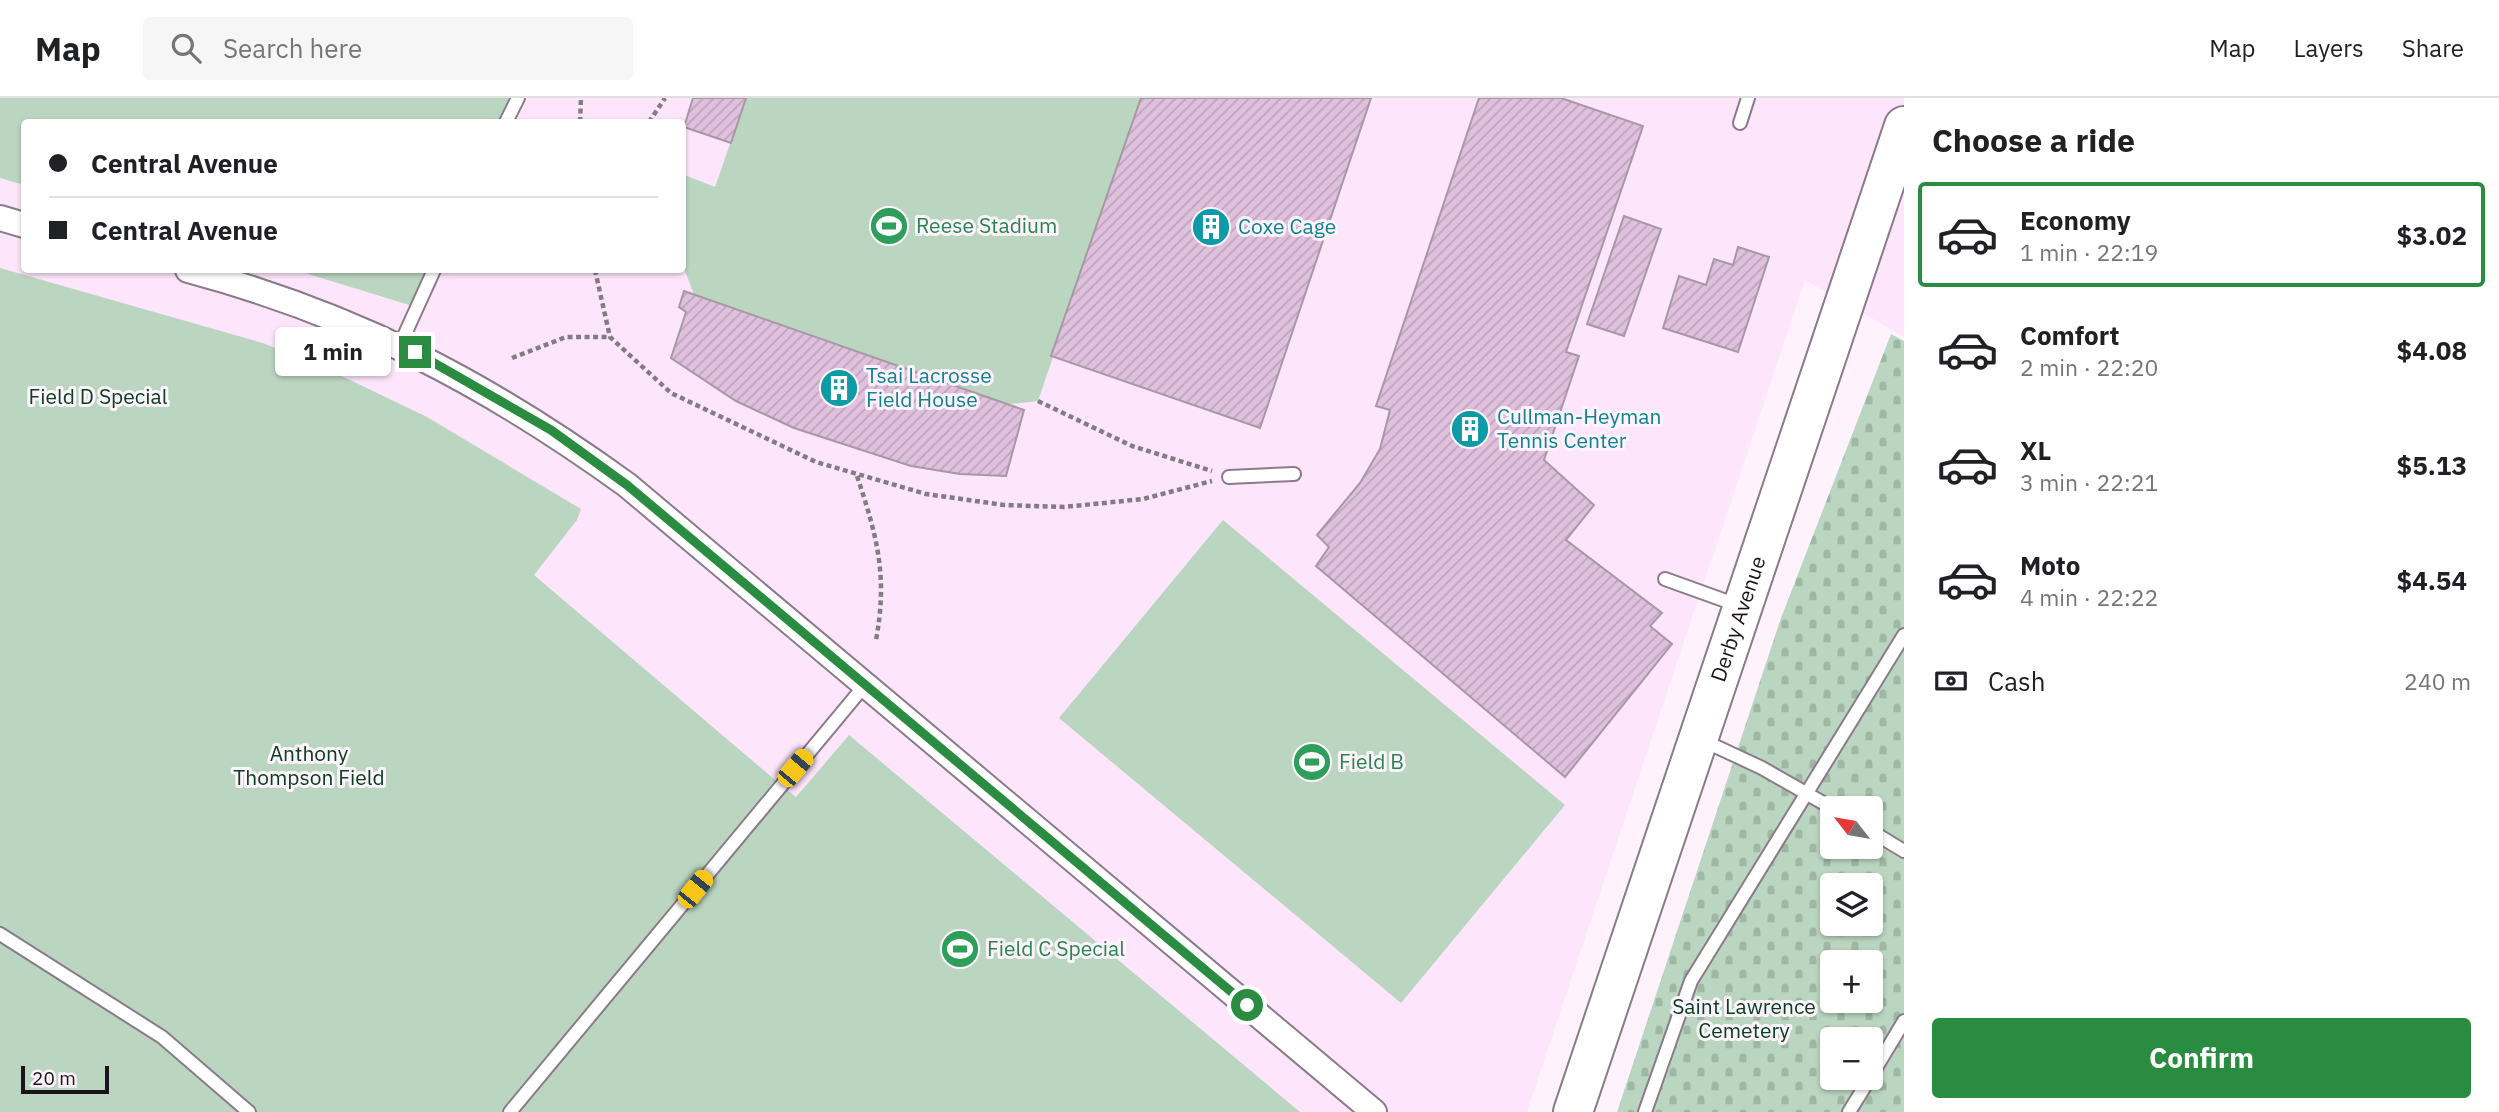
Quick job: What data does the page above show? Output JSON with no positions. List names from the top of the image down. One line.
{"streets":{"highway":["Derby Avenue"]},"parks":["Field D Special","Anthony Thompson Field","Saint Lawrence Cemetery"],"places":{"sports":["Reese Stadium","Field B","Field C Special"],"building":["Coxe Cage","Tsai Lacrosse Field House","Cullman-Heyman Tennis Center"]},"scale_bar":"20 m","north":"top left","page":{"header":"Map","search":"Search here","nav":["Map","Layers","Share"],"heading":"Choose a ride","banner":["Central Avenue","Central Avenue"],"list":[{"name":"Economy","note":"1 min · 22:19","value":"$3.02"},{"name":"Comfort","note":"2 min · 22:20","value":"$4.08"},{"name":"XL","note":"3 min · 22:21","value":"$5.13"},{"name":"Moto","note":"4 min · 22:22","value":"$4.54"}],"bubble":"1 min","pay":["Cash","240 m"],"map_buttons":["+","−"],"buttons":"Confirm","scale":"20 m"}}
